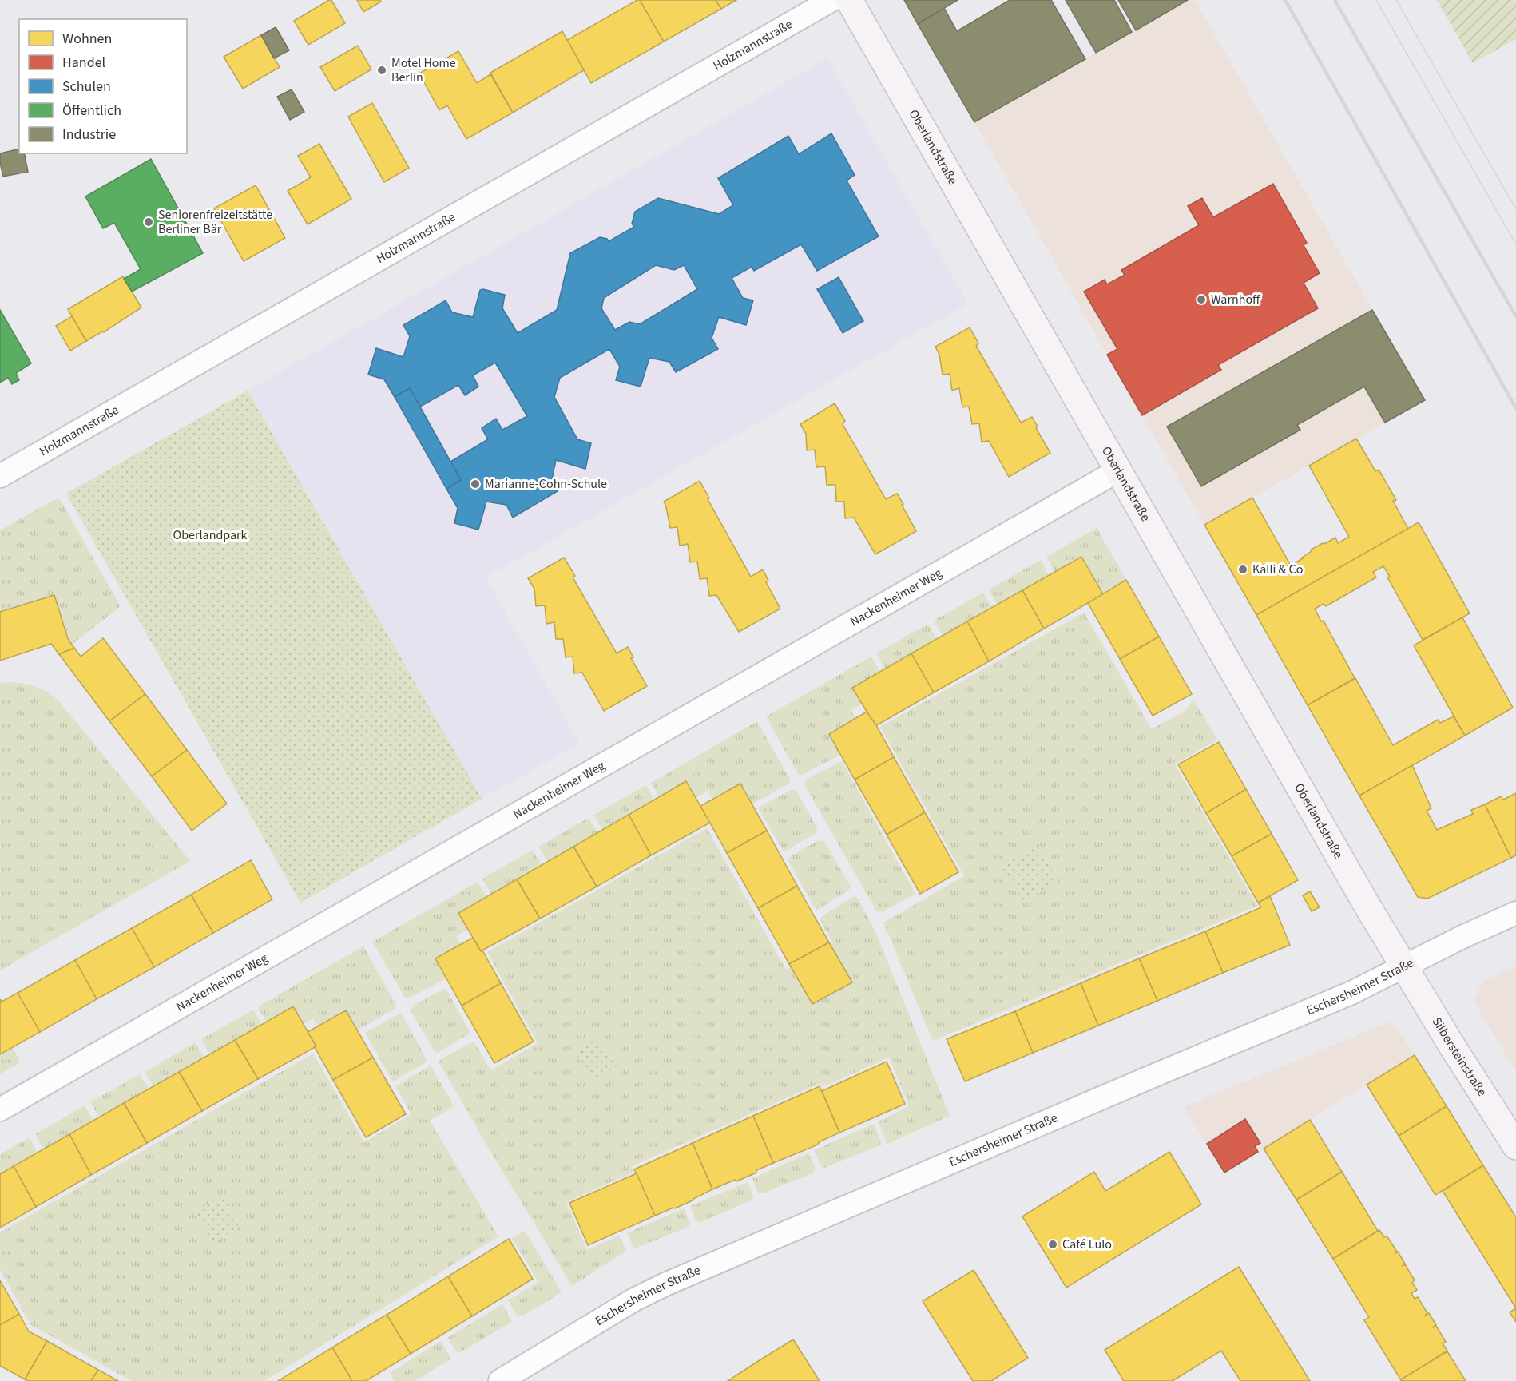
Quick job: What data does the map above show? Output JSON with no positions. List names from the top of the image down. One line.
{"streets":{"street":["Holzmannstraße","Oberlandstraße","Nackenheimer Weg","Eschersheimer Straße","Silbersteinstraße"]},"crossings":[["Oberlandstraße","Nackenheimer Weg"],["Oberlandstraße","Eschersheimer Straße"],["Oberlandstraße","Silbersteinstraße"],["Eschersheimer Straße","Silbersteinstraße"]],"parks":["Oberlandpark"],"places":["Motel Home Berlin","Seniorenfreizeitstätte Berliner Bär","Warnhoff","Marianne-Cohn-Schule","Kalli & Co","Café Lulo"],"legend":["Wohnen","Handel","Schulen","Öffentlich","Industrie"]}
